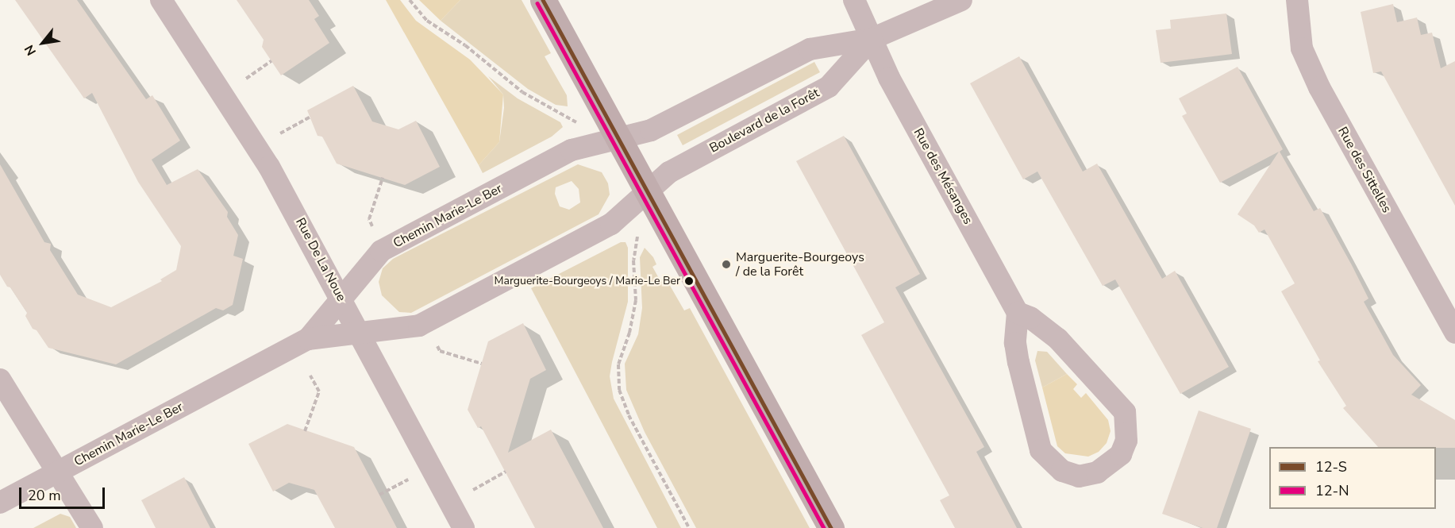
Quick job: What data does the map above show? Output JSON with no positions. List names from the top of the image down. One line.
{"streets":{"street":["Boulevard de la Forêt","Rue des Sittelles","Rue des Mésanges","Chemin Marie-Le Ber","Rue De La Noue"]},"crossings":[["Boulevard de la Forêt","Rue des Mésanges"],["Boulevard de la Forêt","Chemin Marie-Le Ber"],["Chemin Marie-Le Ber","Rue De La Noue"]],"places":["Marguerite-Bourgeoys / de la Forêt","Marguerite-Bourgeoys / Marie-Le Ber"],"lines":["transit line 12-S","transit line 12-N"],"legend":["12-S","12-N"],"scale_bar":"20 m","north":"bottom left"}
